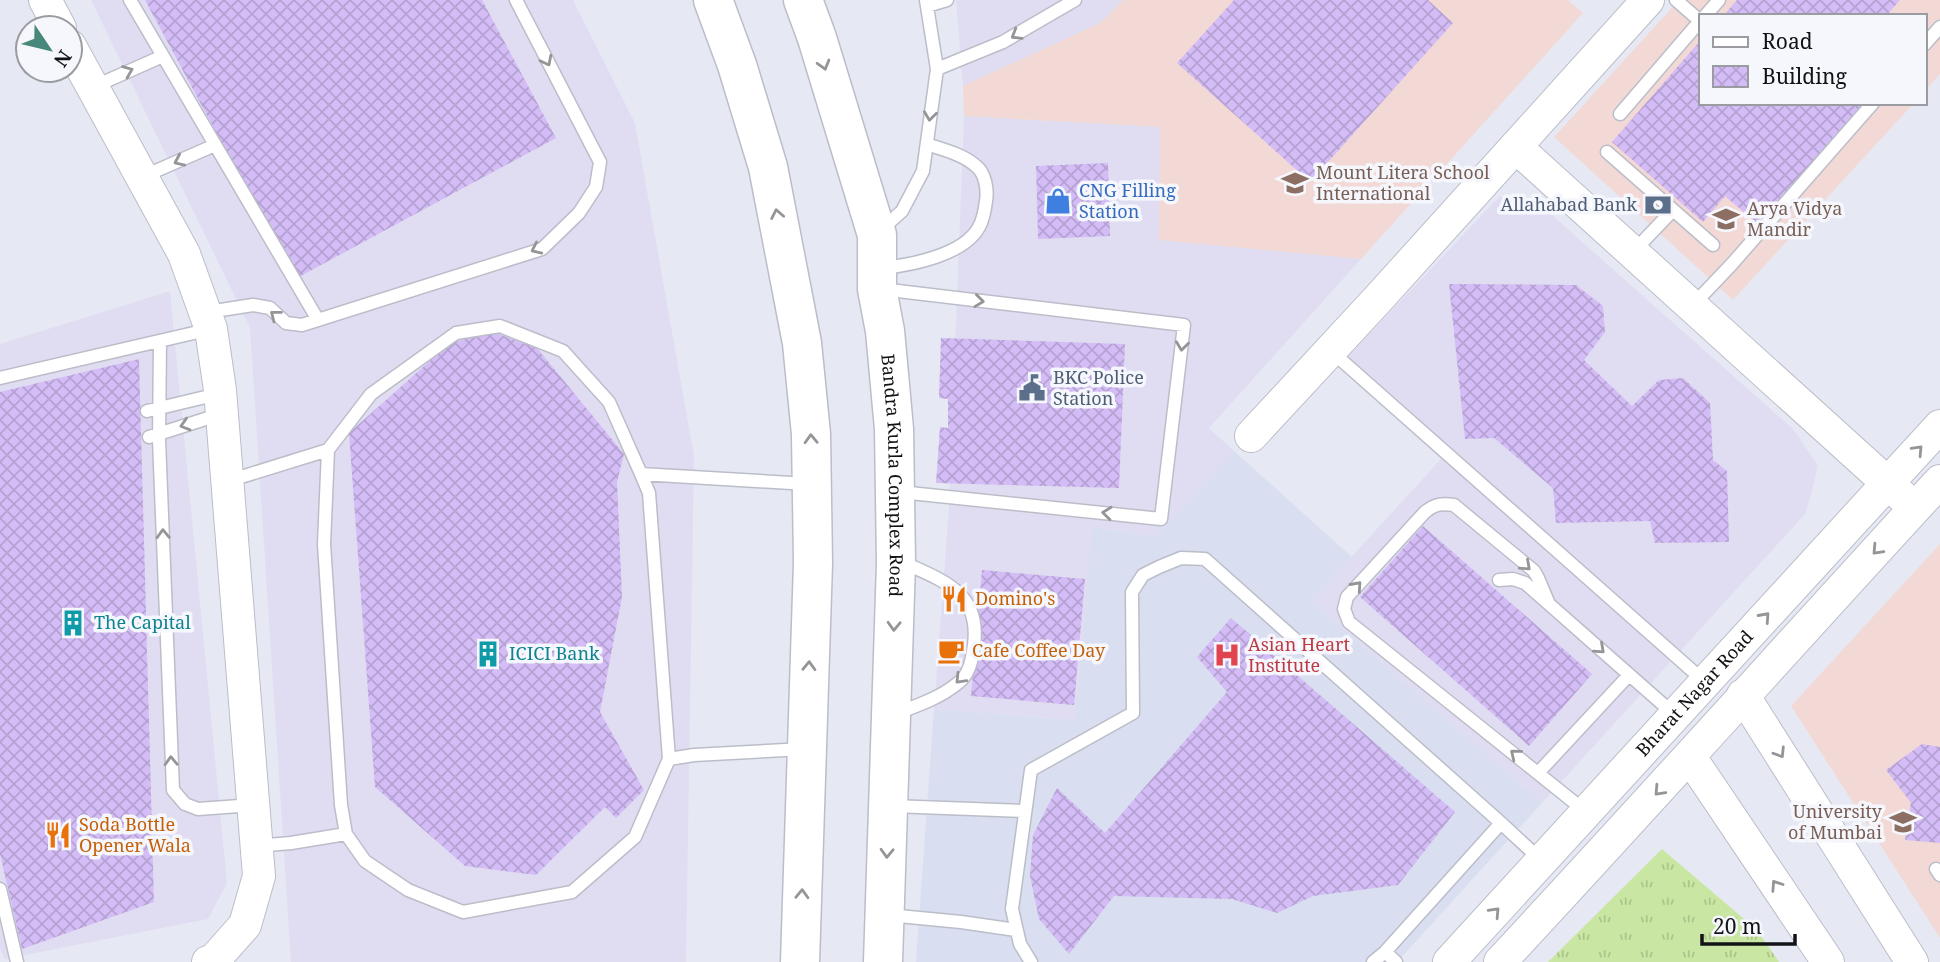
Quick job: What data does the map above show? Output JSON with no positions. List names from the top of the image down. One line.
{"streets":{"main road":["Bandra Kurla Complex Road"],"street":["Bharat Nagar Road"]},"places":{"school or university":["Mount Litera School International","Arya Vidya Mandir","University of Mumbai"],"shop":["CNG Filling Station"],"bank":["Allahabad Bank"],"public building":["BKC Police Station"],"restaurant":["Domino's","Soda Bottle Opener Wala"],"building":["The Capital","ICICI Bank"],"cafe":["Cafe Coffee Day"],"hospital":["Asian Heart Institute"]},"legend":["Road","Building"],"scale_bar":"20 m","north":"bottom right"}
